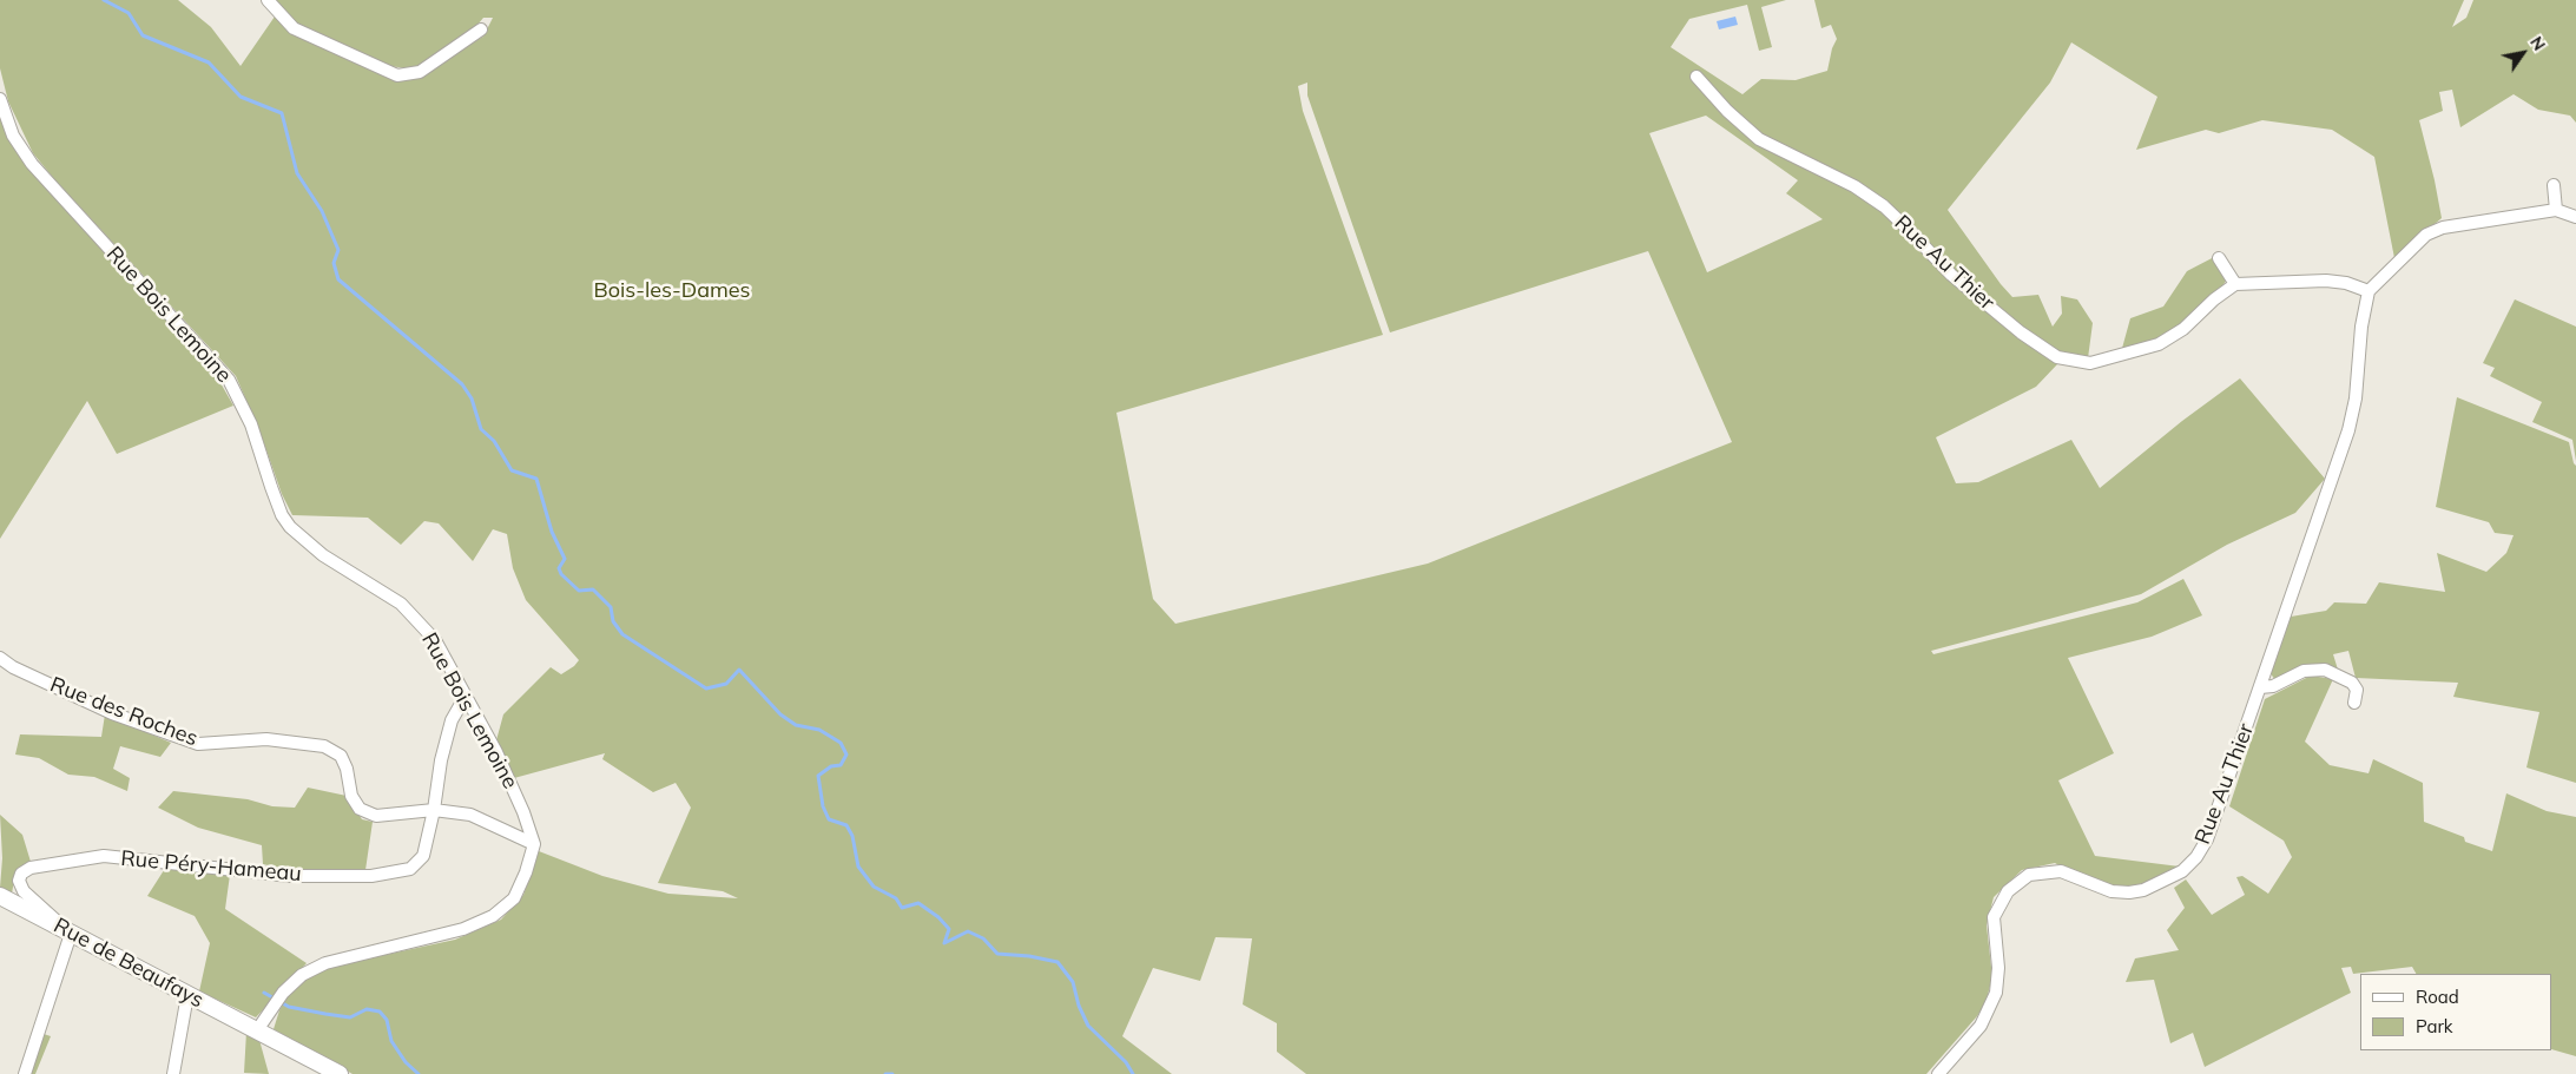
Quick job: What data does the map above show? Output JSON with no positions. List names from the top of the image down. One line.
{"streets":{"street":["Rue Au Thier","Rue Bois Lemoine","Rue des Roches","Rue Péry-Hameau","Rue de Beaufays"]},"crossings":[["Rue Bois Lemoine","Rue Péry-Hameau"],["Rue des Roches","Rue Péry-Hameau"],["Rue Péry-Hameau","Rue de Beaufays"]],"parks":["Bois-les-Dames"],"legend":["Road","Park"],"north":"top right"}
